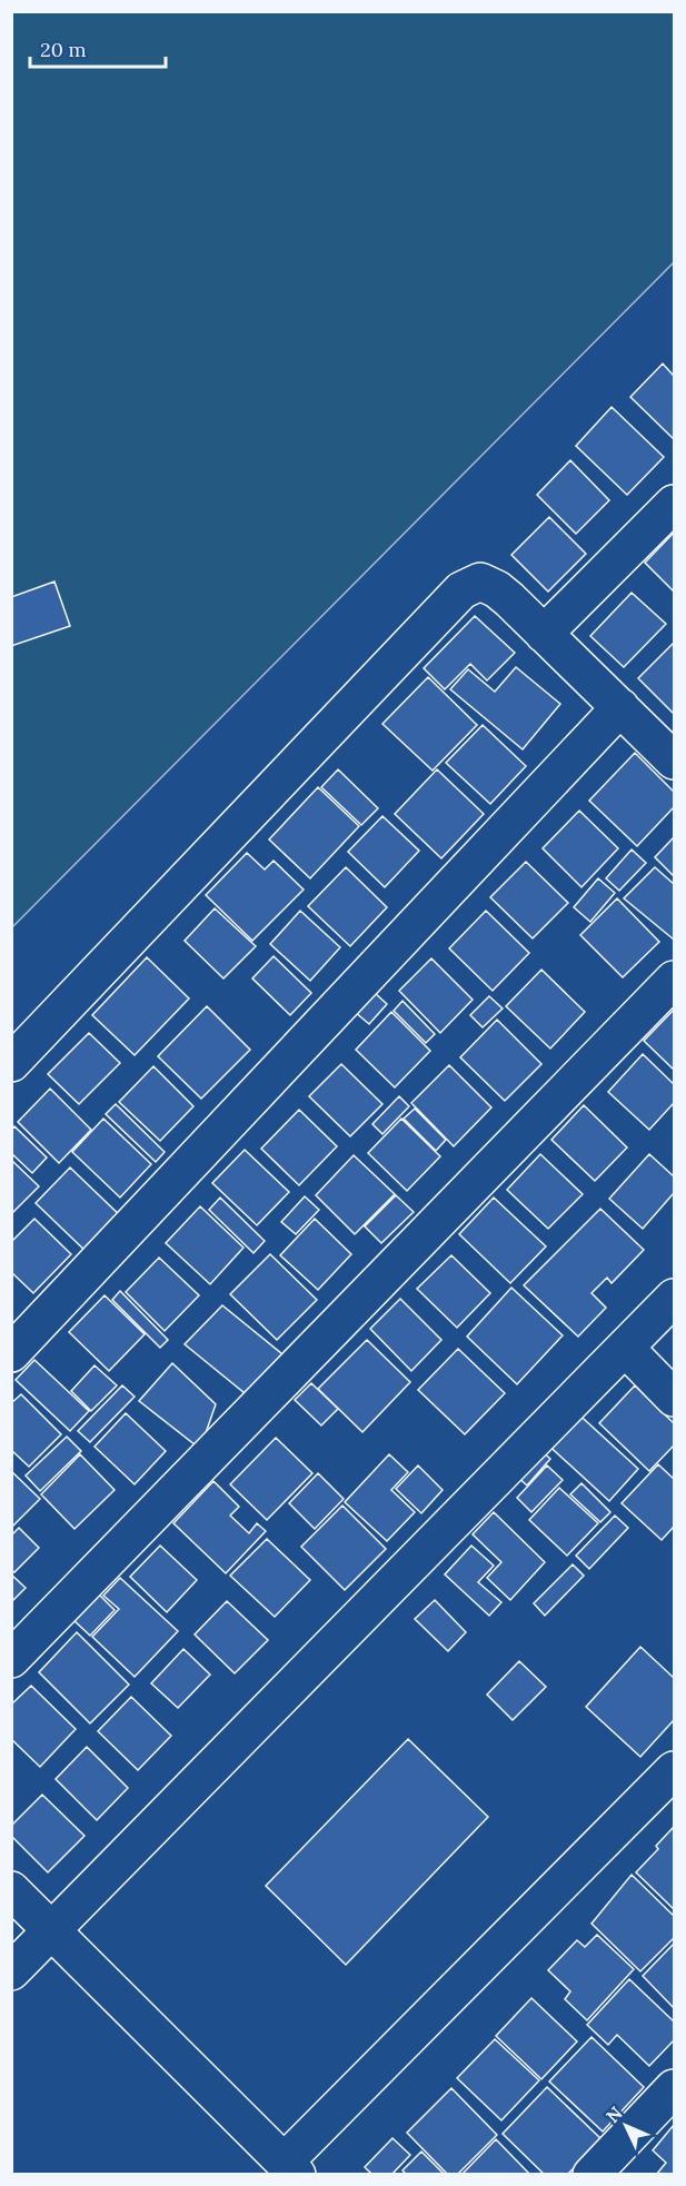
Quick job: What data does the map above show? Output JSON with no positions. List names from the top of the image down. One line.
{"scale_bar":"20 m","north":"top left"}
